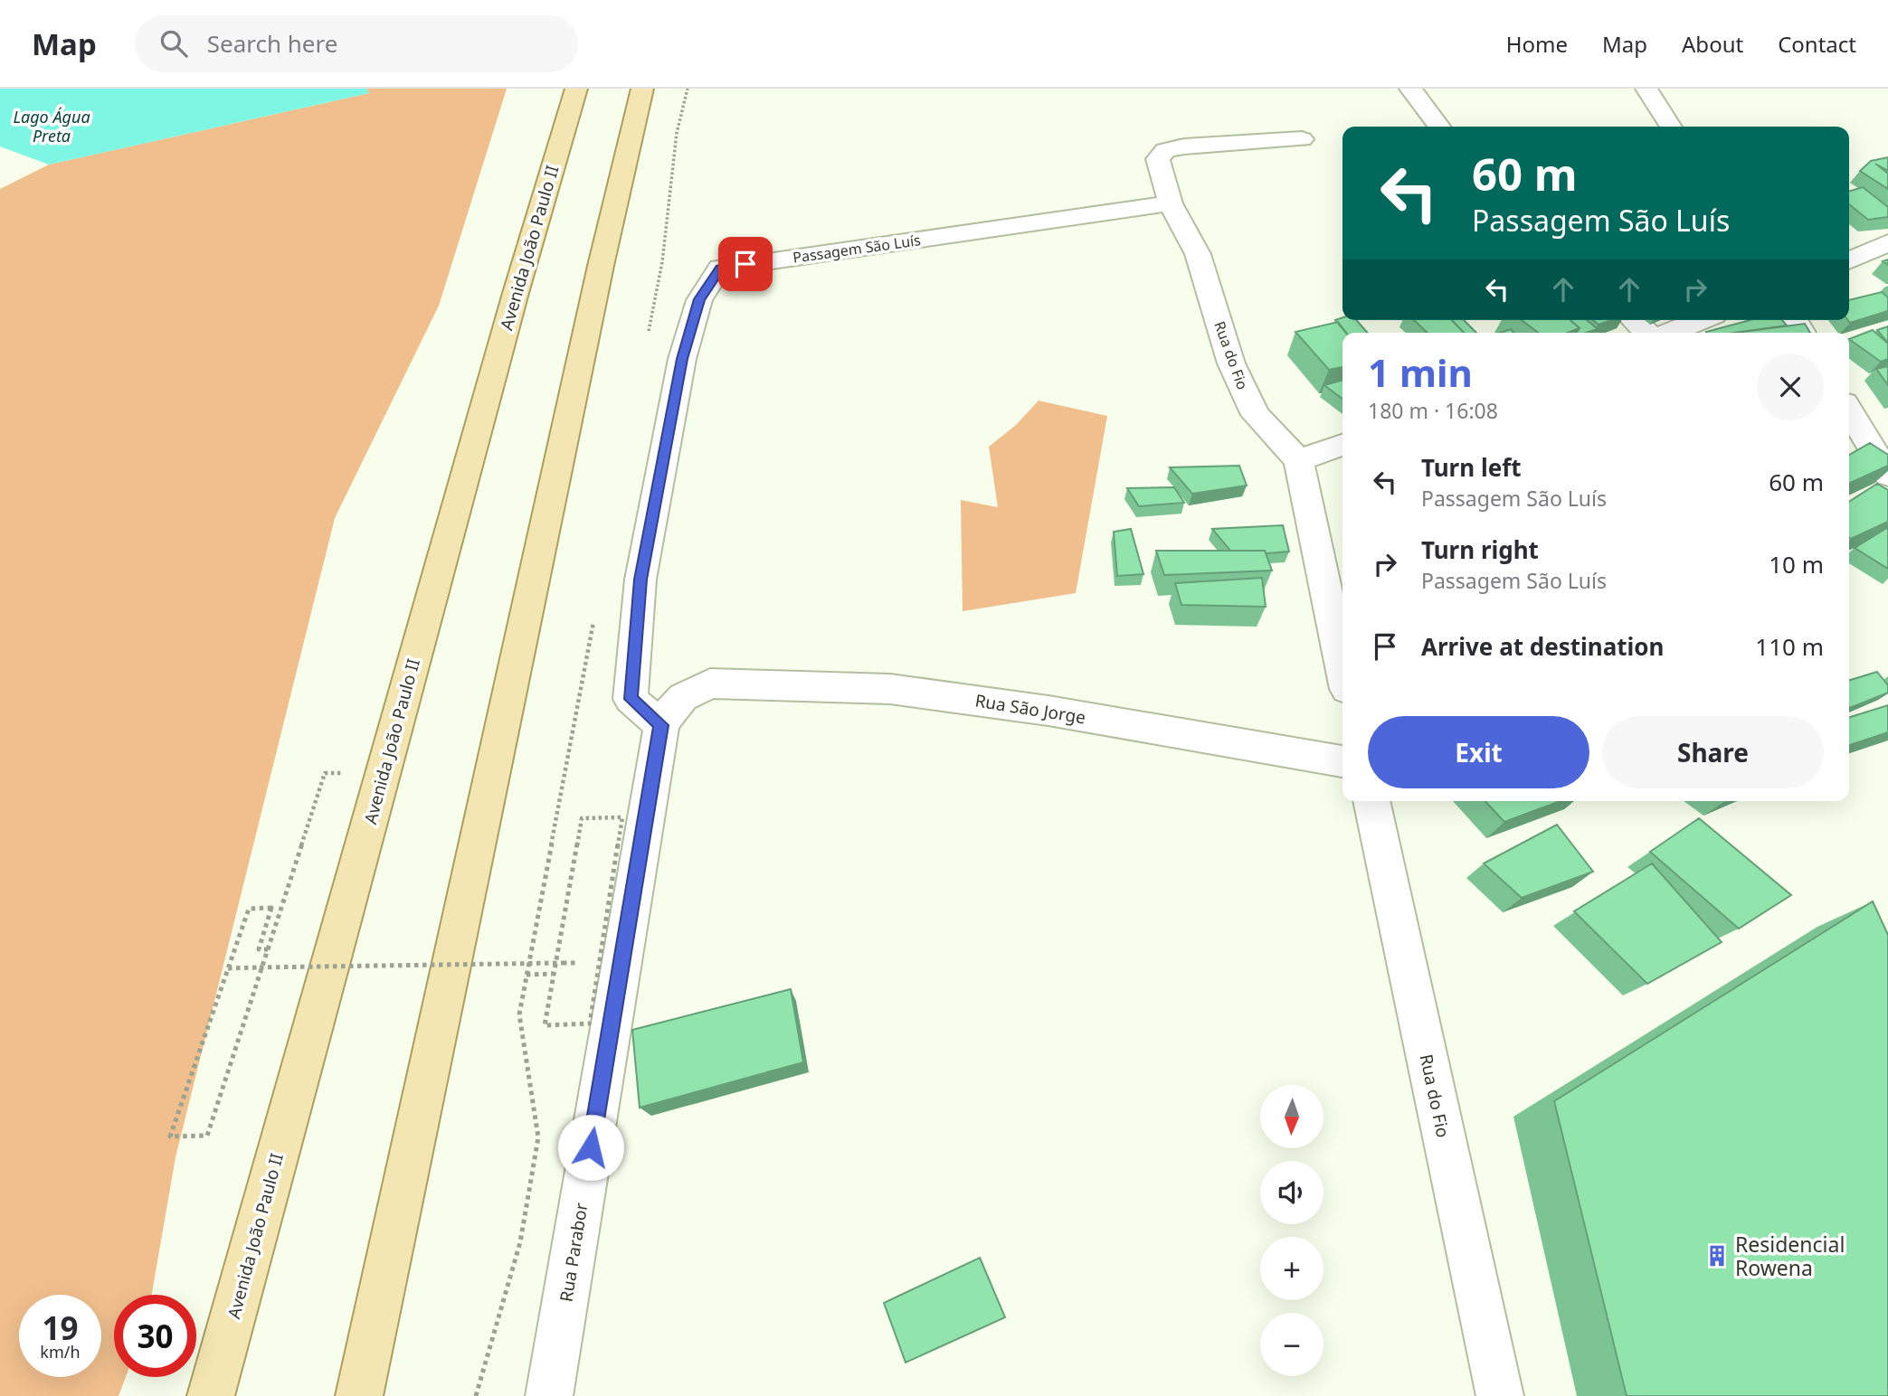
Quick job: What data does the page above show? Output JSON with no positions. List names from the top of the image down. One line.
{"streets":{"main road":["Avenida João Paulo II"],"street":["Passagem São Luís","Rua do Fio","Rua São Jorge","Rua Parabor"]},"crossings":[["Passagem São Luís","Rua do Fio"],["Passagem São Luís","Rua Parabor"],["Rua São Jorge","Rua Parabor"]],"water":["Lago Água Preta"],"places":{"building":["Residencial Rowena"]},"north":"bottom","page":{"header":"Map","search":"Search here","nav":["Home","Map","About","Contact"],"turn":["60 m","Passagem São Luís"],"heading":["1 min","180 m · 16:08"],"list":[{"name":"Turn left","note":"Passagem São Luís","value":"60 m"},{"name":"Turn right","note":"Passagem São Luís","value":"10 m"},{"name":"Arrive at destination","value":"110 m"}],"buttons":["Exit","Share"],"map_buttons":["+","−"],"speed":"19 km/h","limit":"30"}}
